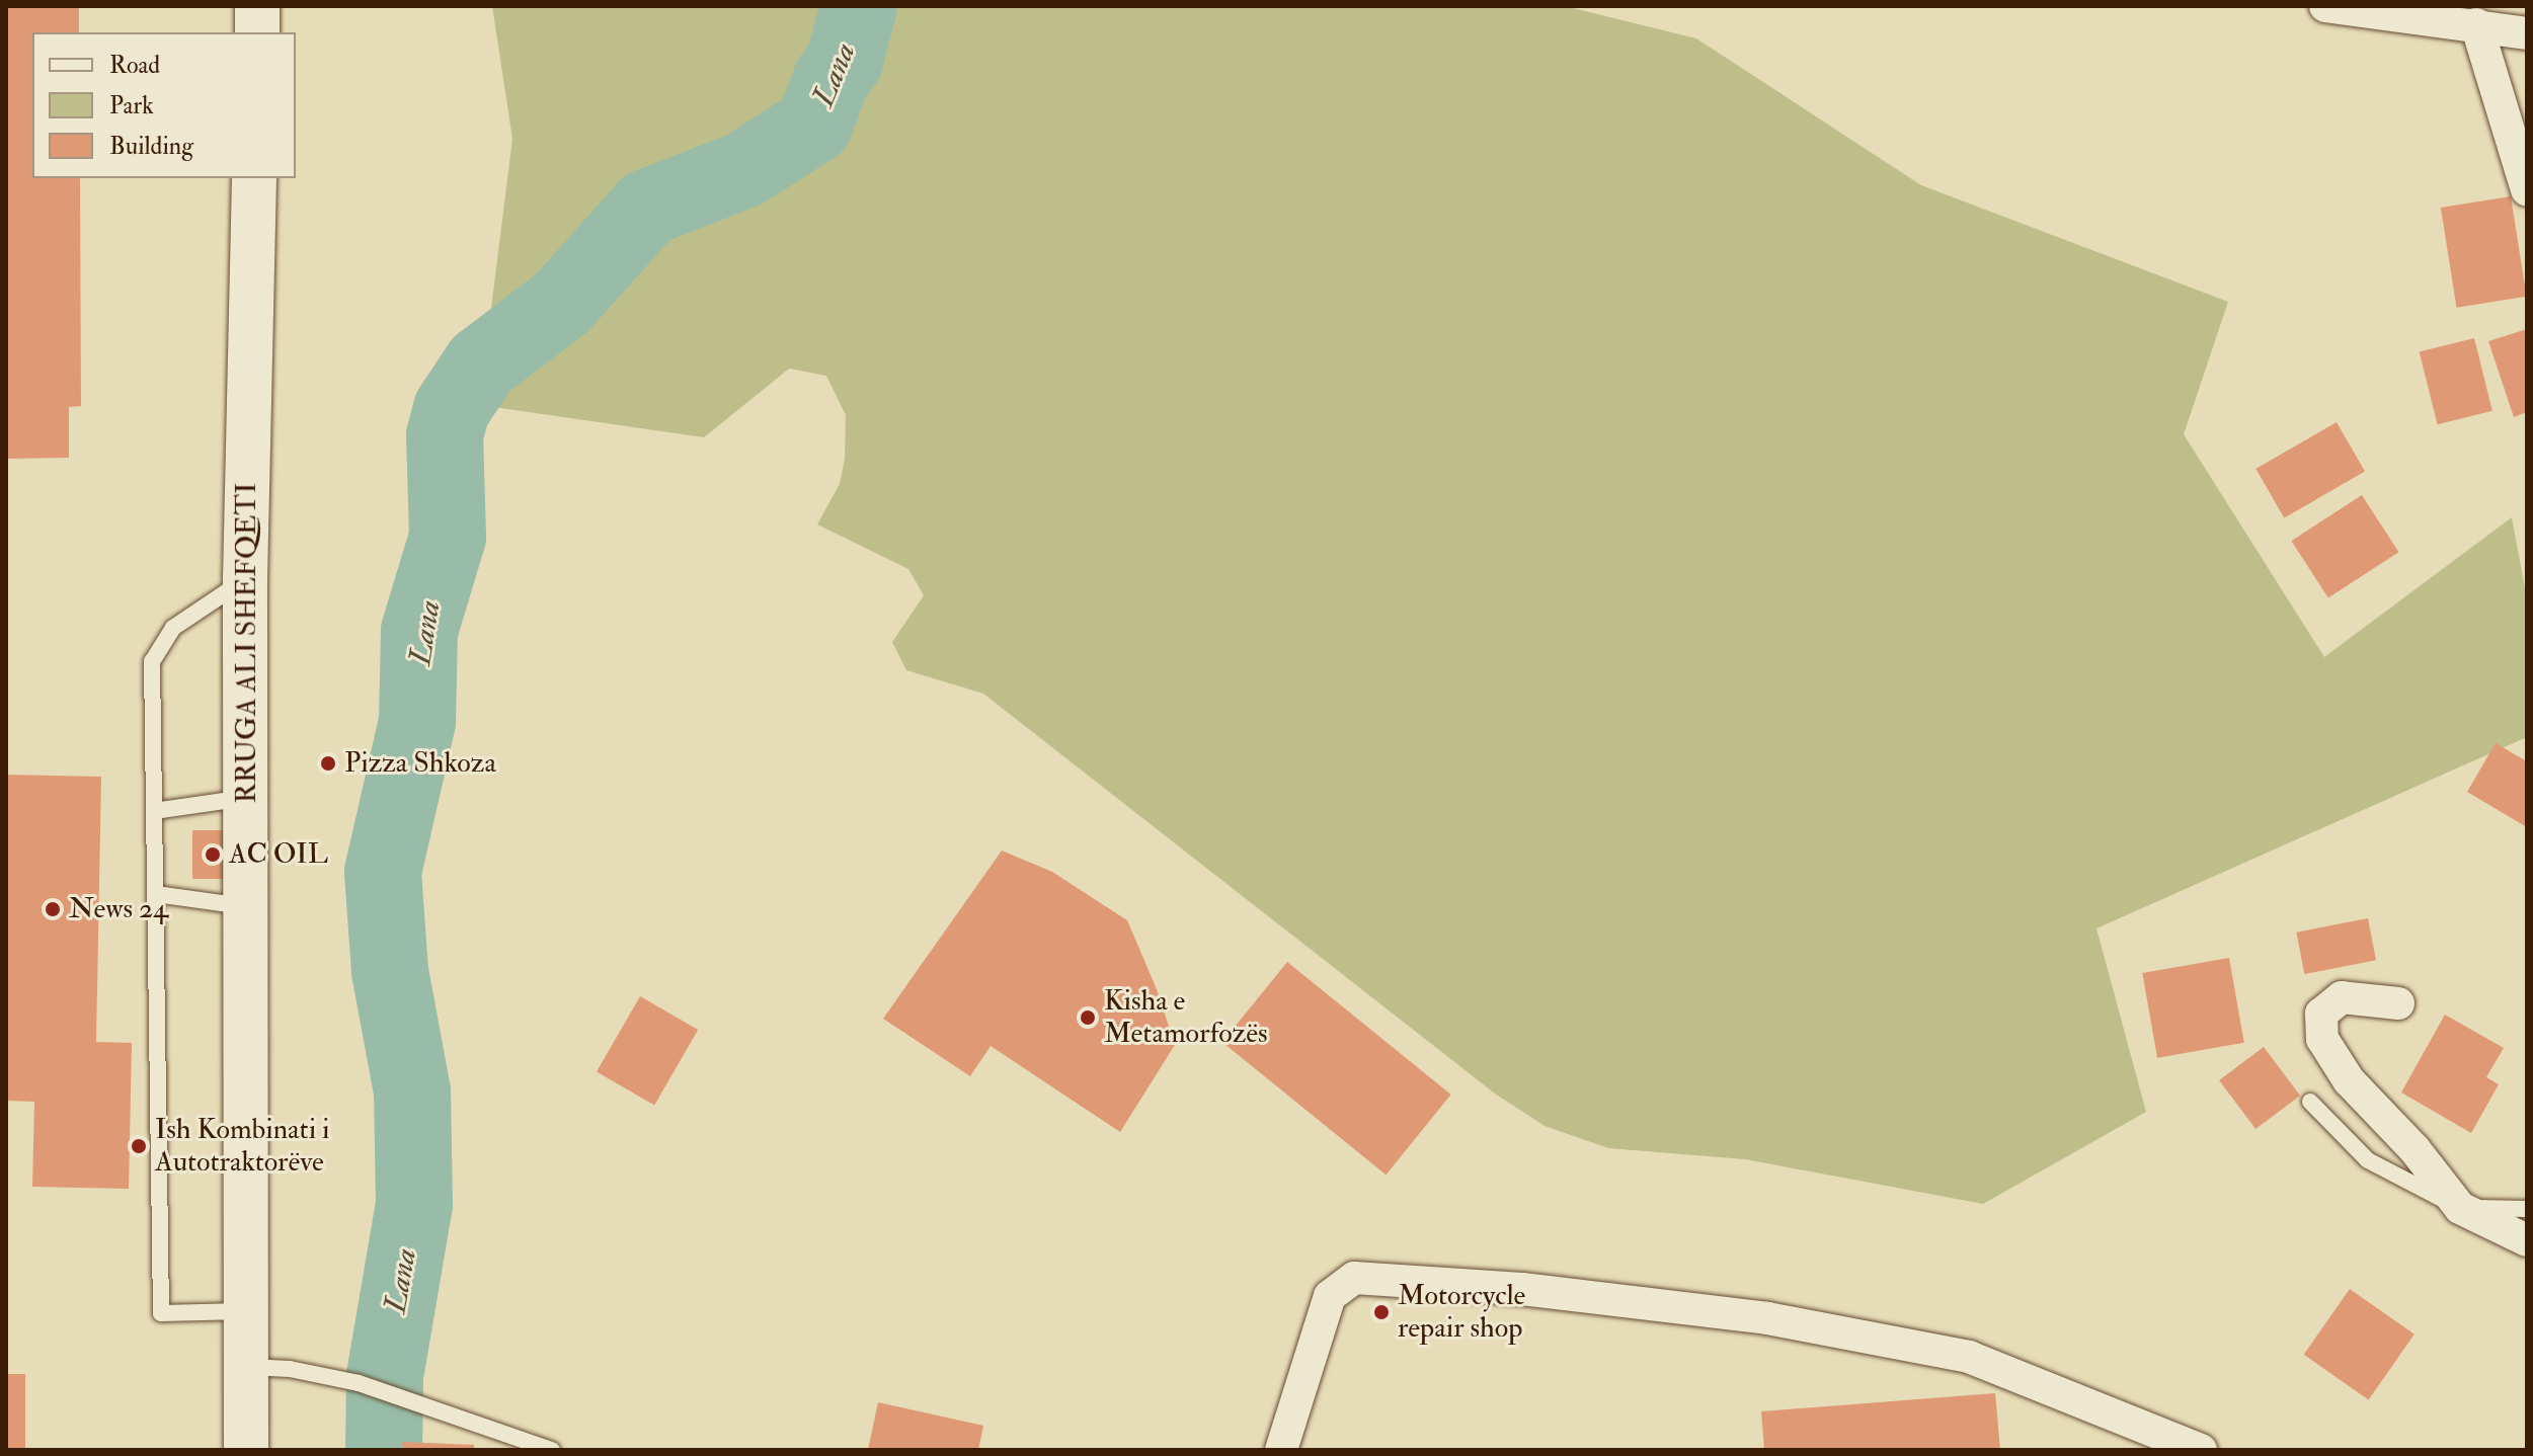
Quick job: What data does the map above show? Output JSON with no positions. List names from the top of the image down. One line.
{"streets":{"main road":["RRUGA ALI SHEFQETI"]},"water":["Lana"],"places":["Pizza Shkoza","AC OIL","News 24","Kisha e Metamorfozës","Ish Kombinati i Autotraktorëve","Motorcycle repair shop"],"legend":["Road","Park","Building"]}
